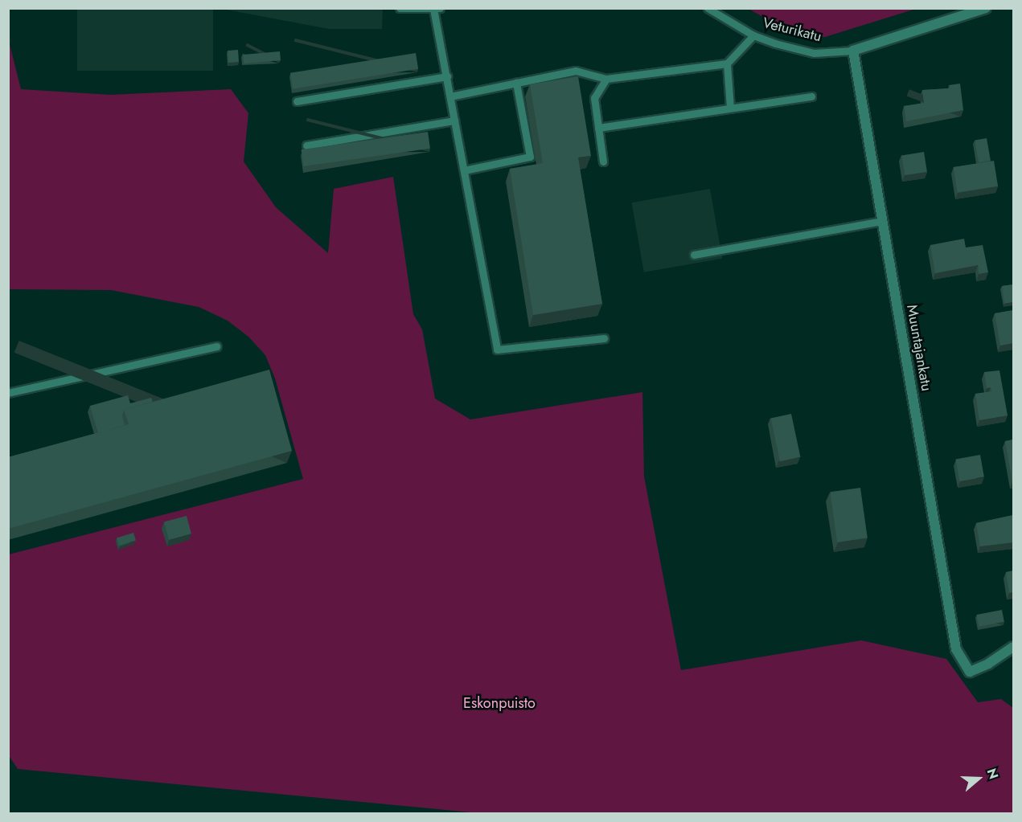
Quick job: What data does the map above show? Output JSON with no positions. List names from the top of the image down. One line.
{"streets":{"street":["Veturikatu","Muuntajankatu"]},"crossings":[["Veturikatu","Muuntajankatu"]],"parks":["Eskonpuisto"],"north":"right"}
